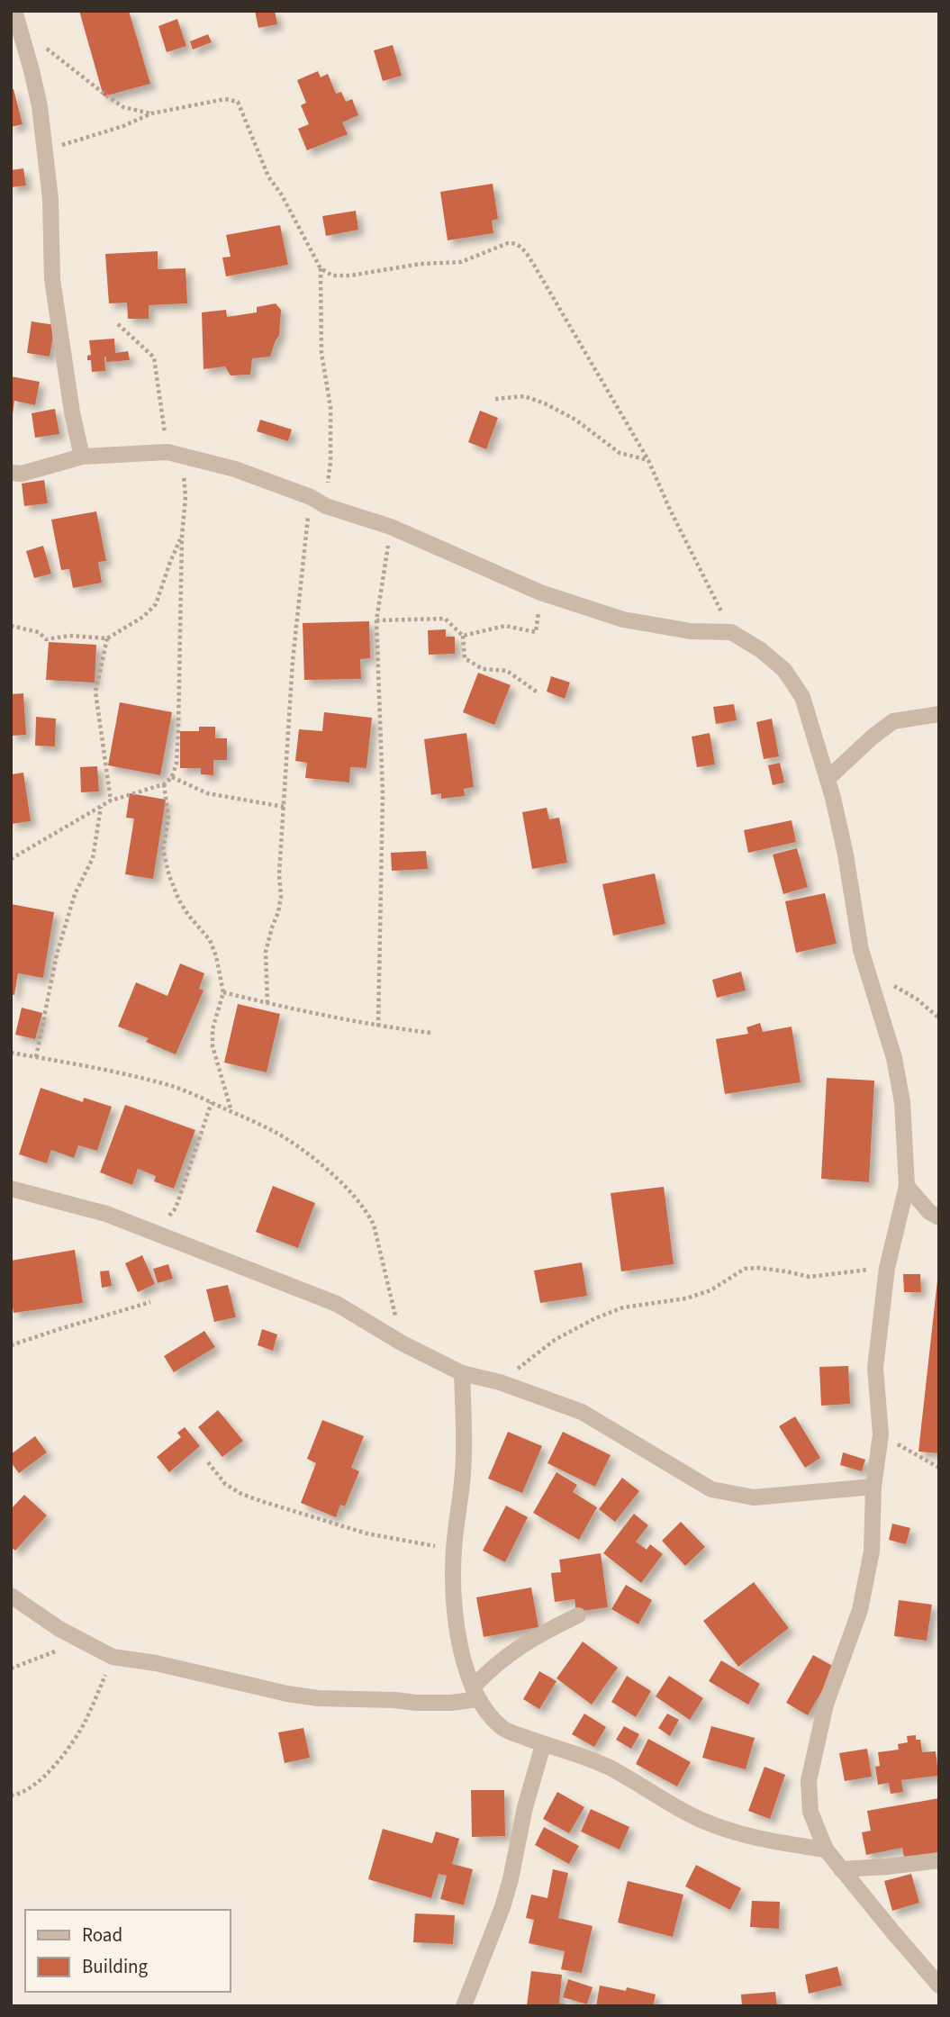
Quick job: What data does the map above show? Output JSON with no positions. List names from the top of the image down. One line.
{"legend":["Road","Building"]}
